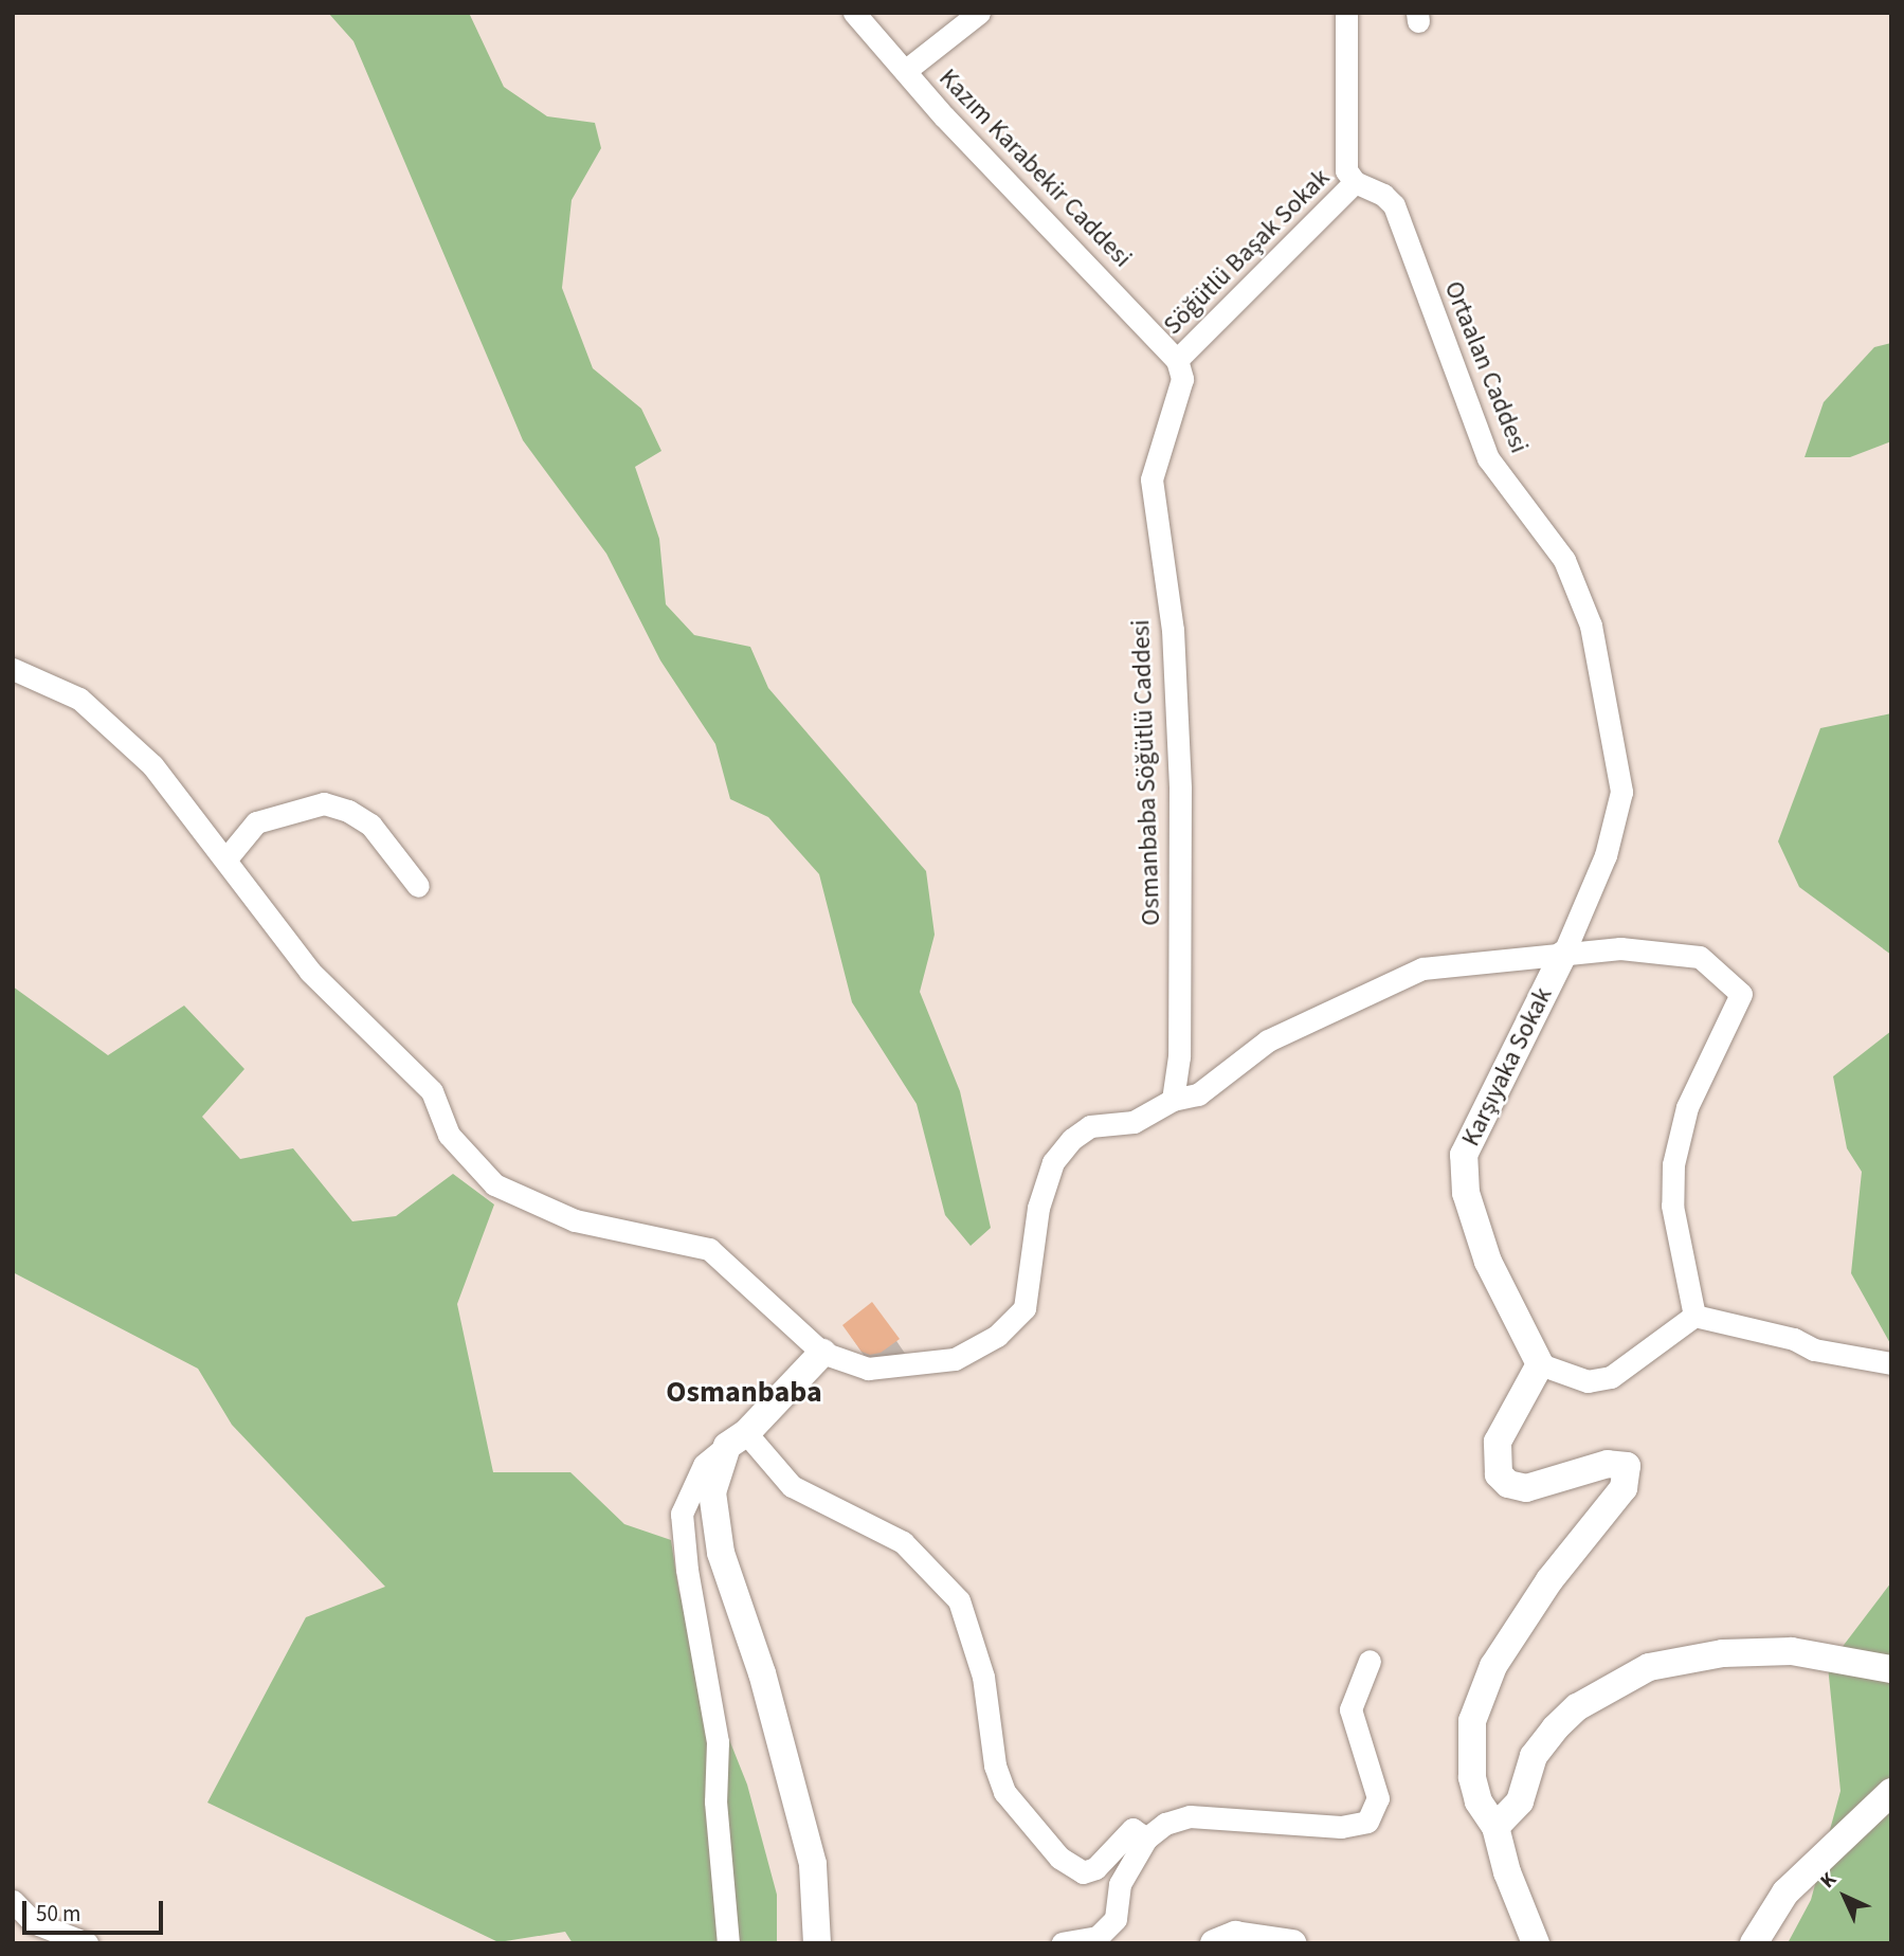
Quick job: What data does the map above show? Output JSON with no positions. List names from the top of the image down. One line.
{"streets":{"street":["Kazım Karabekir Caddesi","Söğütlü Başak Sokak","Ortaalan Caddesi","Osmanbaba Söğütlü Caddesi","Karşıyaka Sokak"]},"crossings":[["Kazım Karabekir Caddesi","Söğütlü Başak Sokak"],["Kazım Karabekir Caddesi","Osmanbaba Söğütlü Caddesi"],["Söğütlü Başak Sokak","Ortaalan Caddesi"],["Söğütlü Başak Sokak","Osmanbaba Söğütlü Caddesi"],["Ortaalan Caddesi","Karşıyaka Sokak"],["Osmanbaba Söğütlü Caddesi","Karşıyaka Sokak"]],"districts":["Osmanbaba"],"scale_bar":"50 m","north":"top left"}
